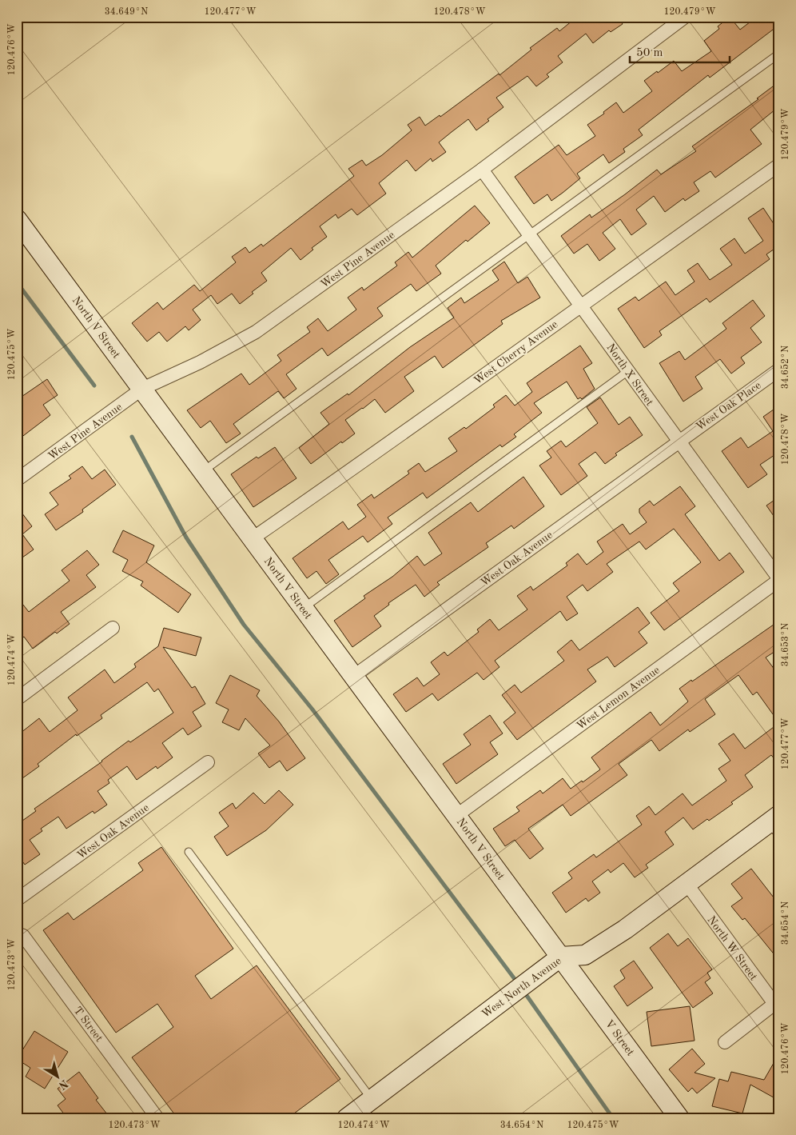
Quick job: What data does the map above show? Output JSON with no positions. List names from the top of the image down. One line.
{"streets":{"street":["West Pine Avenue","North V Street","West Cherry Avenue","North X Street","West Oak Place","West Oak Avenue","West Lemon Avenue","North W Street","West North Avenue","T Street","V Street"]},"crossings":[["West Pine Avenue","North V Street"],["West Pine Avenue","North X Street"],["North V Street","West Cherry Avenue"],["North V Street","West Oak Avenue"],["North V Street","West Lemon Avenue"],["North V Street","West North Avenue"],["North V Street","V Street"],["West Cherry Avenue","North X Street"],["North X Street","West Oak Place"],["North X Street","West Oak Avenue"],["North X Street","West Lemon Avenue"],["West Oak Place","West Oak Avenue"],["North W Street","West North Avenue"],["West North Avenue","V Street"]],"scale_bar":"50 m","north":"bottom right","coordinates":["34.649°N","120.477°W","120.478°W","120.479°W","120.476°W","120.475°W","34.652°N","34.653°N","120.474°W","34.654°N","120.473°W"]}
